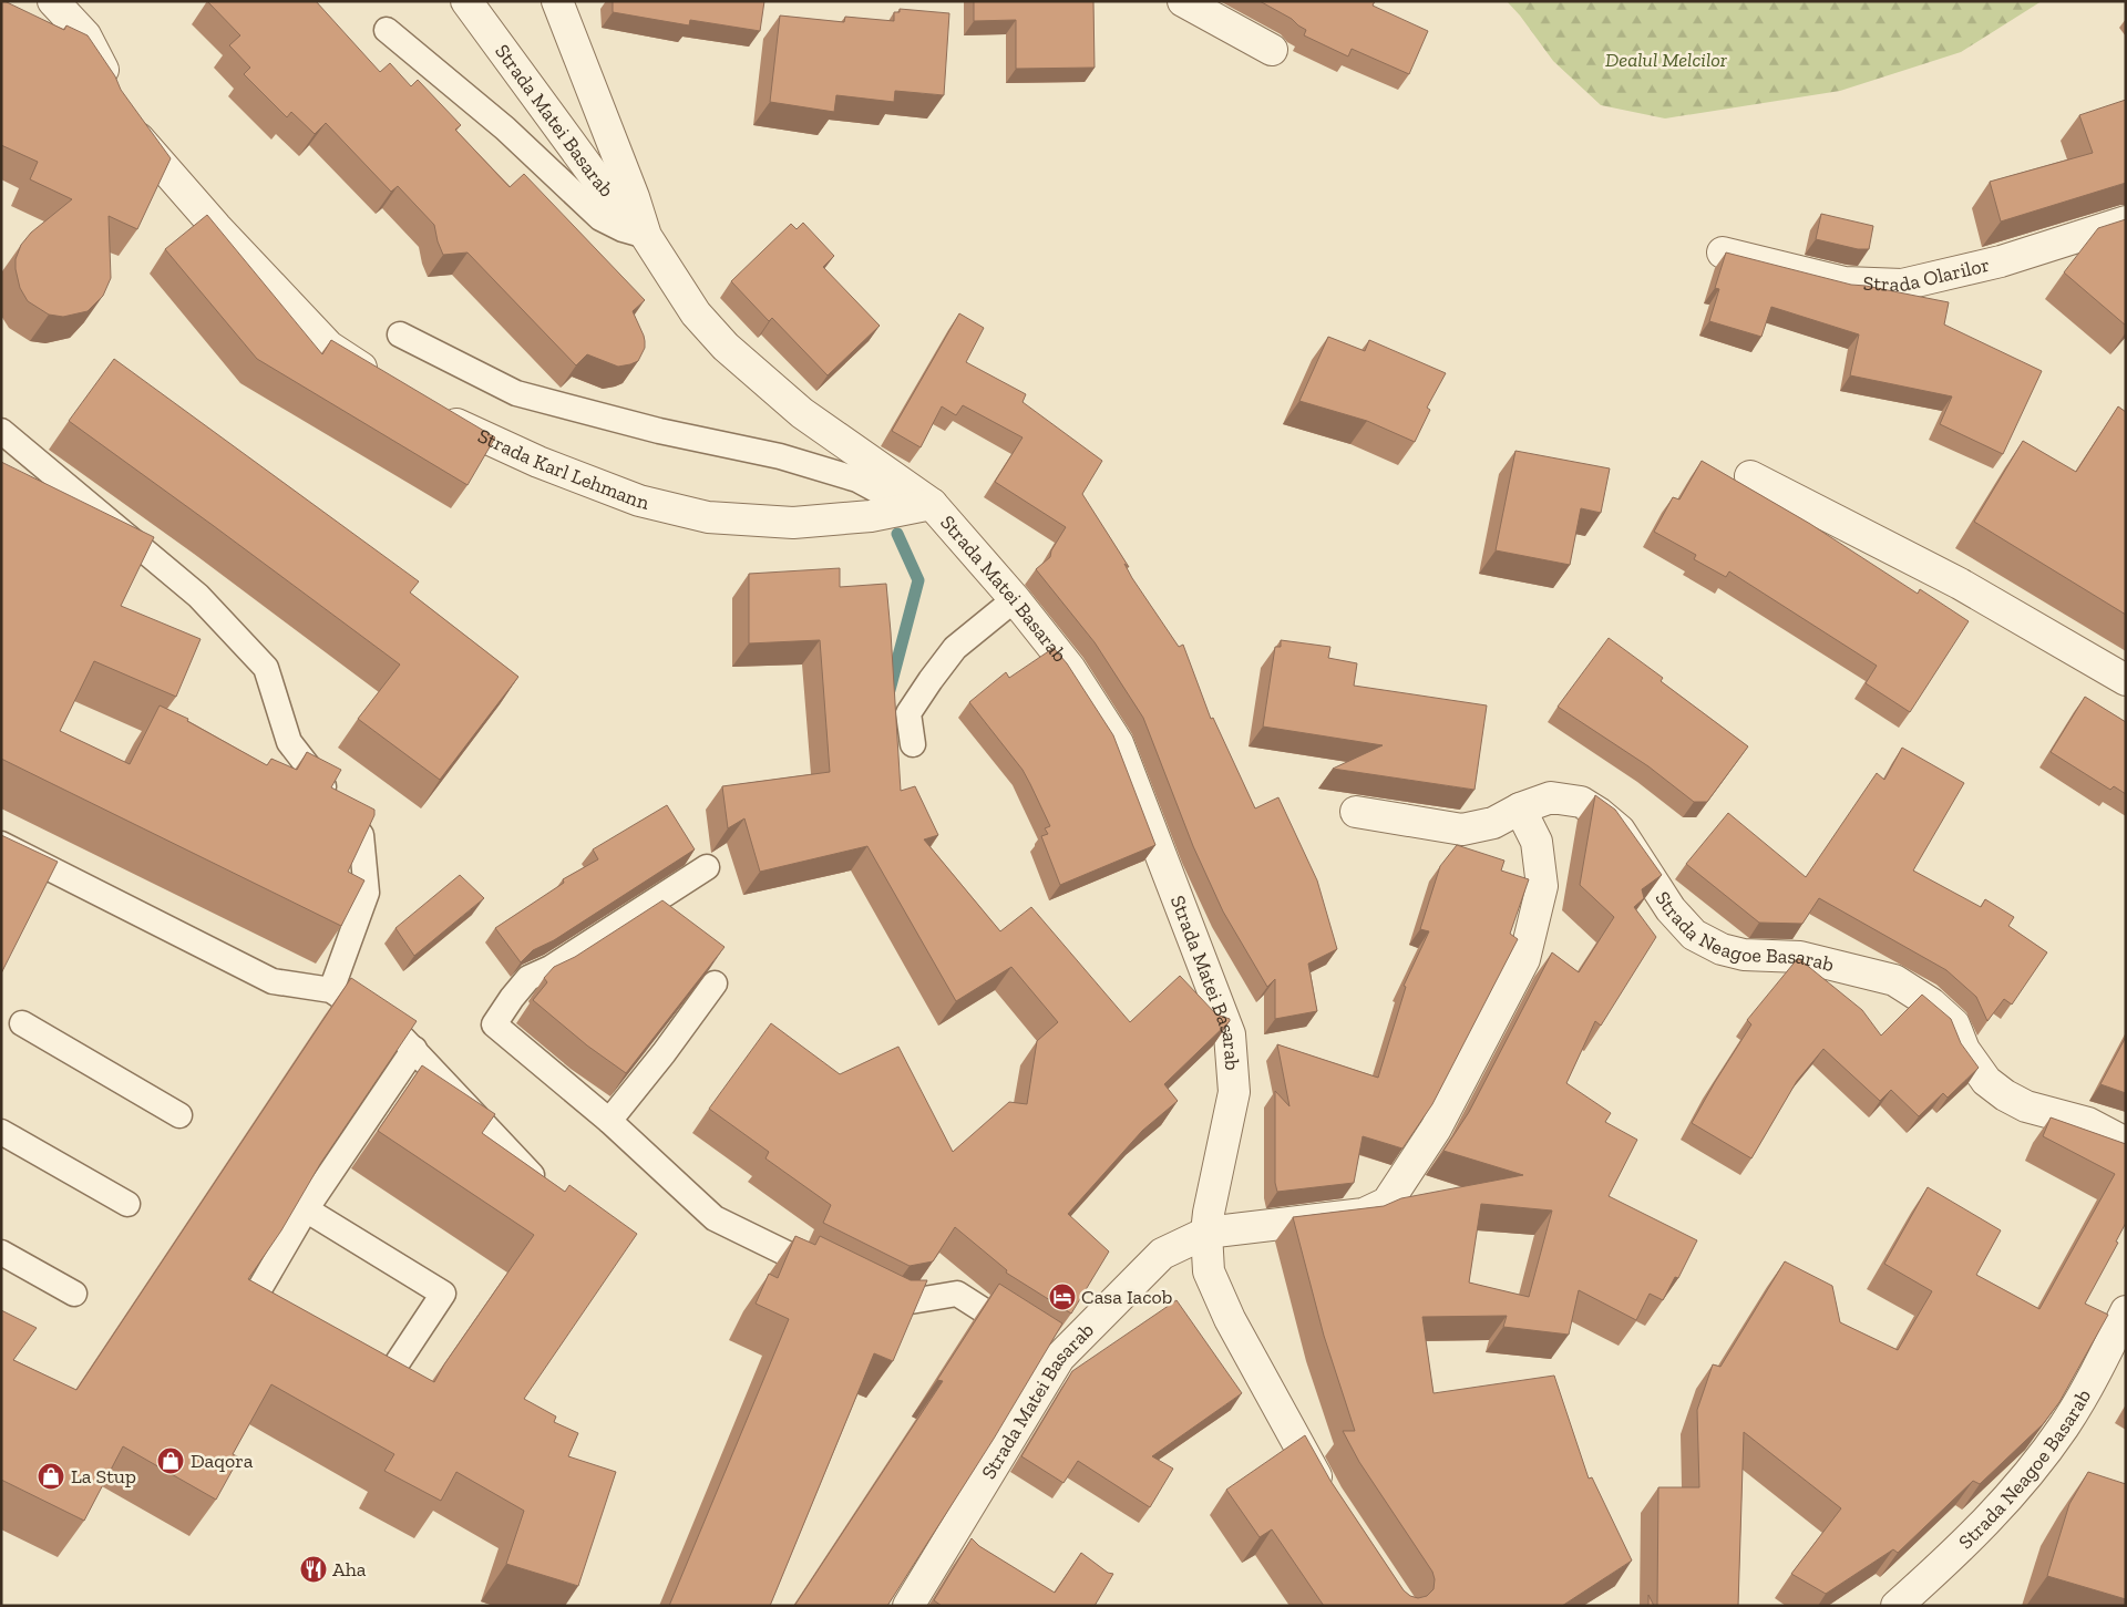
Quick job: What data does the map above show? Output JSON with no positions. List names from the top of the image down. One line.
{"streets":{"street":["Strada Matei Basarab","Strada Olarilor","Strada Karl Lehmann","Strada Neagoe Basarab"]},"crossings":[["Strada Matei Basarab","Strada Karl Lehmann"],["Strada Matei Basarab","Strada Neagoe Basarab"]],"parks":["Dealul Melcilor"],"places":{"hotel":["Casa Iacob"],"shop":["Daqora","La Stup"],"restaurant":["Aha"]}}
